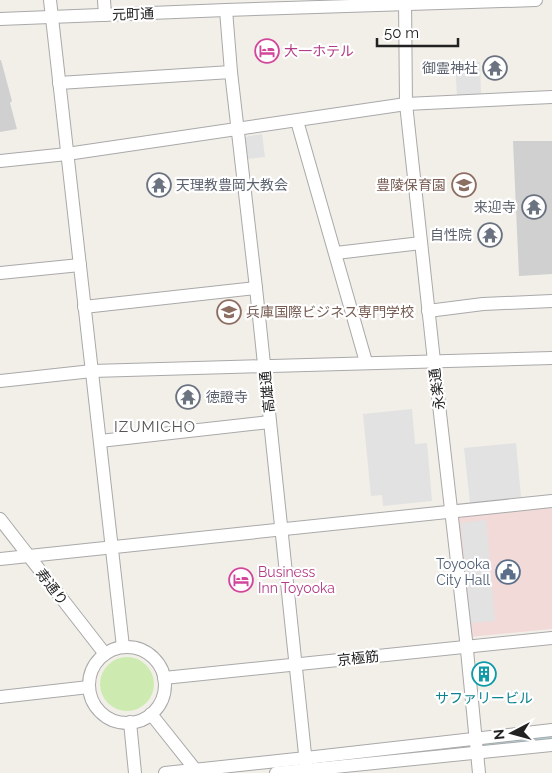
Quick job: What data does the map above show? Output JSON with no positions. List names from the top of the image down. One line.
{"streets":{"street":["元町通","永楽通","高雄通","寿通り","京極筋"]},"crossings":[["元町通","永楽通"],["元町通","高雄通"],["永楽通","京極筋"],["高雄通","京極筋"],["寿通り","京極筋"]],"districts":["IZUMICHO"],"places":{"hotel":["大一ホテル","Business Inn Toyooka"],"temple":["御霊神社","天理教豊岡大教会","来迎寺","自性院","徳證寺"],"school or university":["豊陵保育園","兵庫国際ビジネス専門学校"],"public building":["Toyooka City Hall"],"building":["サファリービル"]},"scale_bar":"50 m","north":"left"}
